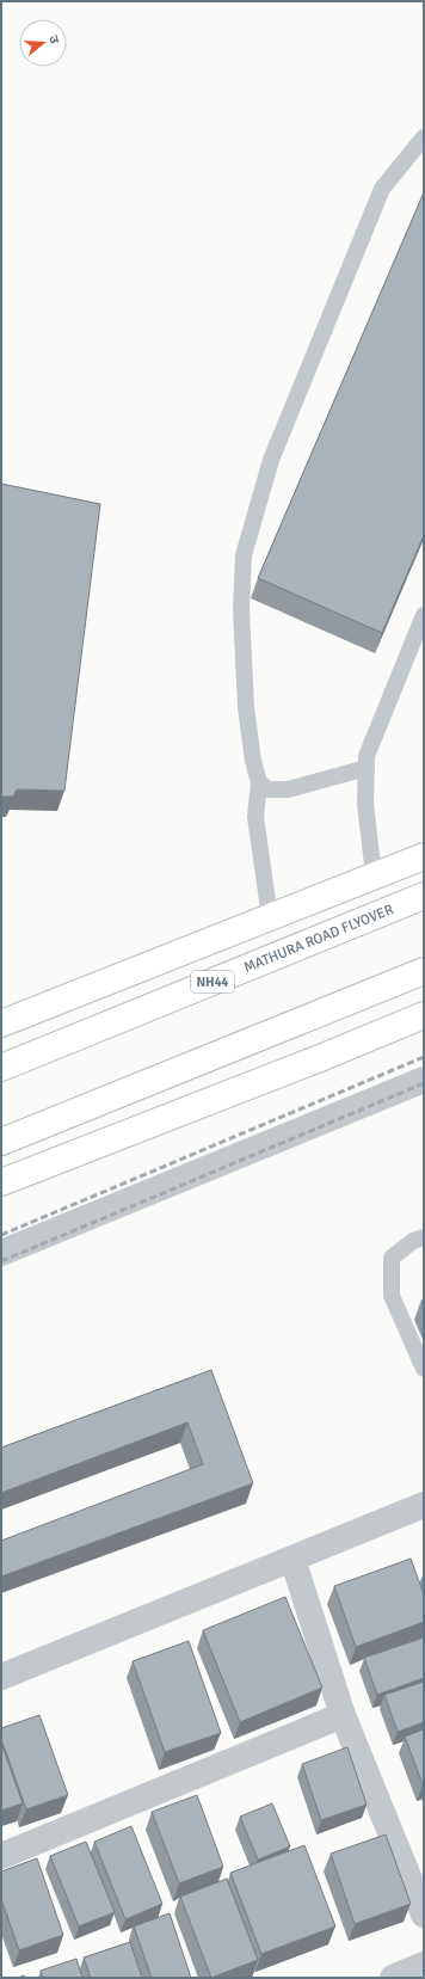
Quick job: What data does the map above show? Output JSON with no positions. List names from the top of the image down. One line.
{"streets":{"main road":["MATHURA ROAD FLYOVER","NH44"]},"north":"right"}
